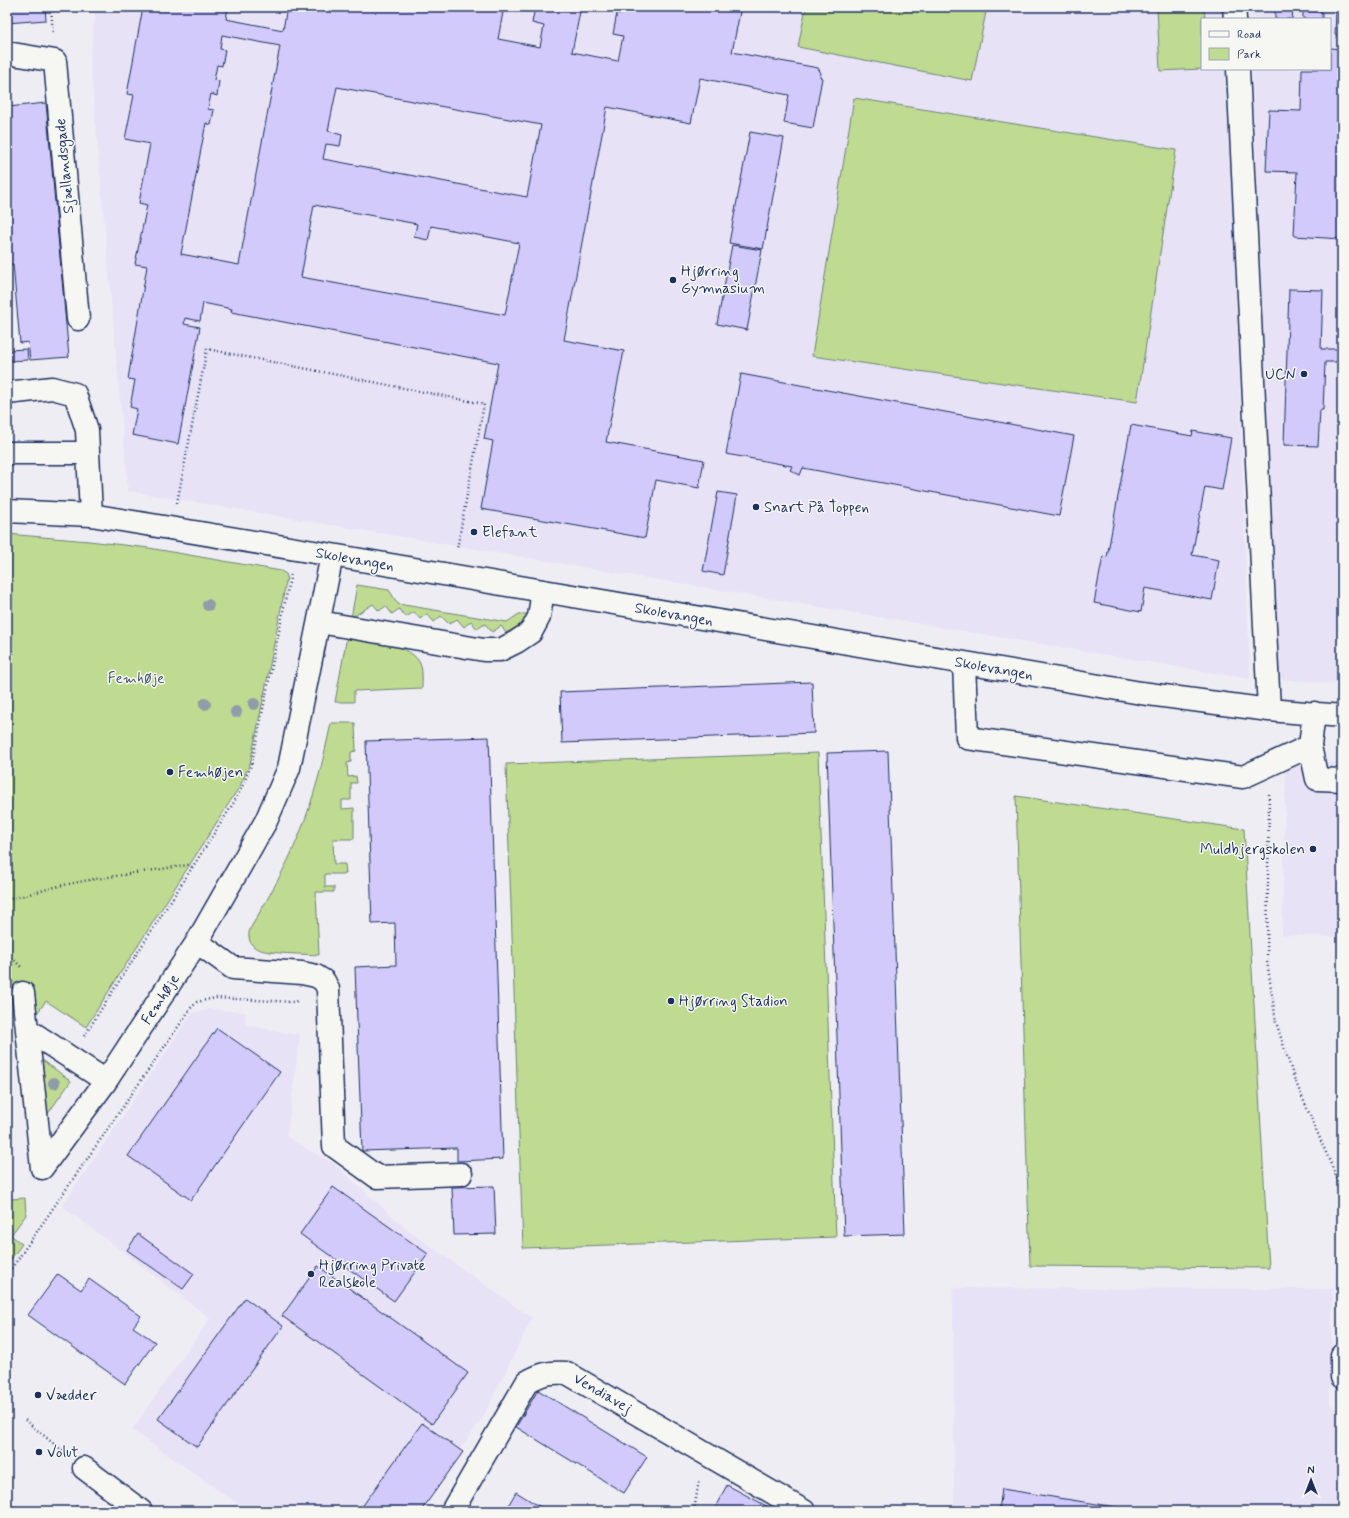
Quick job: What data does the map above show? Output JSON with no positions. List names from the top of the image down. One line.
{"streets":{"street":["Sjællandsgade","Skolevangen","Femhøje","Vendiavej"]},"crossings":[["Skolevangen","Femhøje"]],"parks":["Femhøje"],"places":["Hjørring Gymnasium","UCN","Snart På Toppen","Elefant","Femhøjen","Muldbjergskolen","Hjørring Stadion","Hjørring Private Realskole","Vædder","Volut"],"legend":["Road","Park"],"north":"top"}
